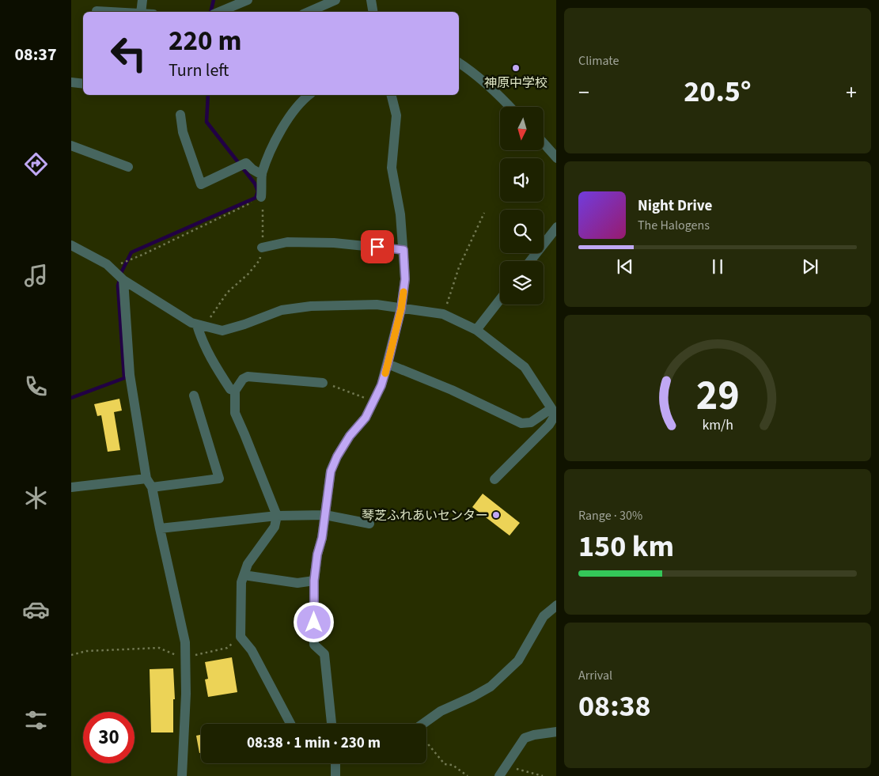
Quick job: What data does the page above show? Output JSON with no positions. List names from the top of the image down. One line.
{"places":["神原中学校","琴芝ふれあいセンター"],"north":"bottom","page":{"tabs":"08:37","tile":["Climate",["Range · 30%","150 km"],["Arrival","08:38"]],"turn":["220 m","Turn left"],"heat":["−","20.5°","+"],"song":["Night Drive","The Halogens"],"limit":"30","trip":"08:38 · 1 min · 230 m","gauge":["29","km/h"]}}
